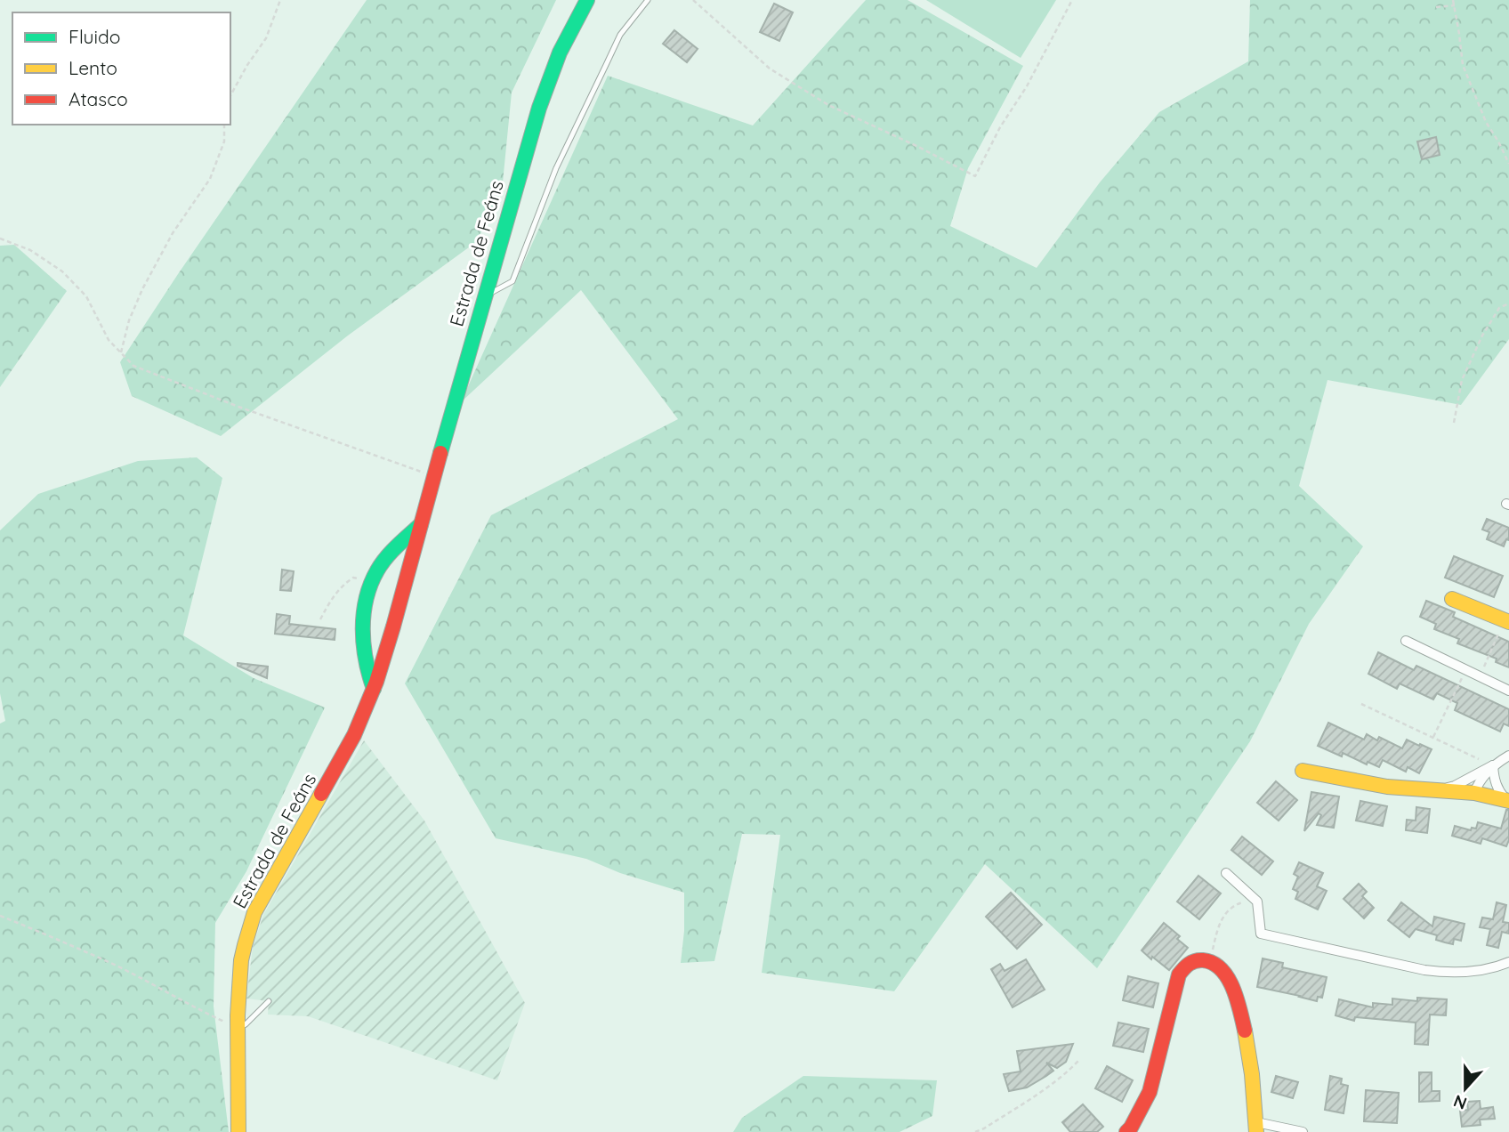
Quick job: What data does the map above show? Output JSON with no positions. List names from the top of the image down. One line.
{"streets":{"street":["Estrada de Feáns"]},"legend":["Fluido","Lento","Atasco"],"north":"bottom"}
